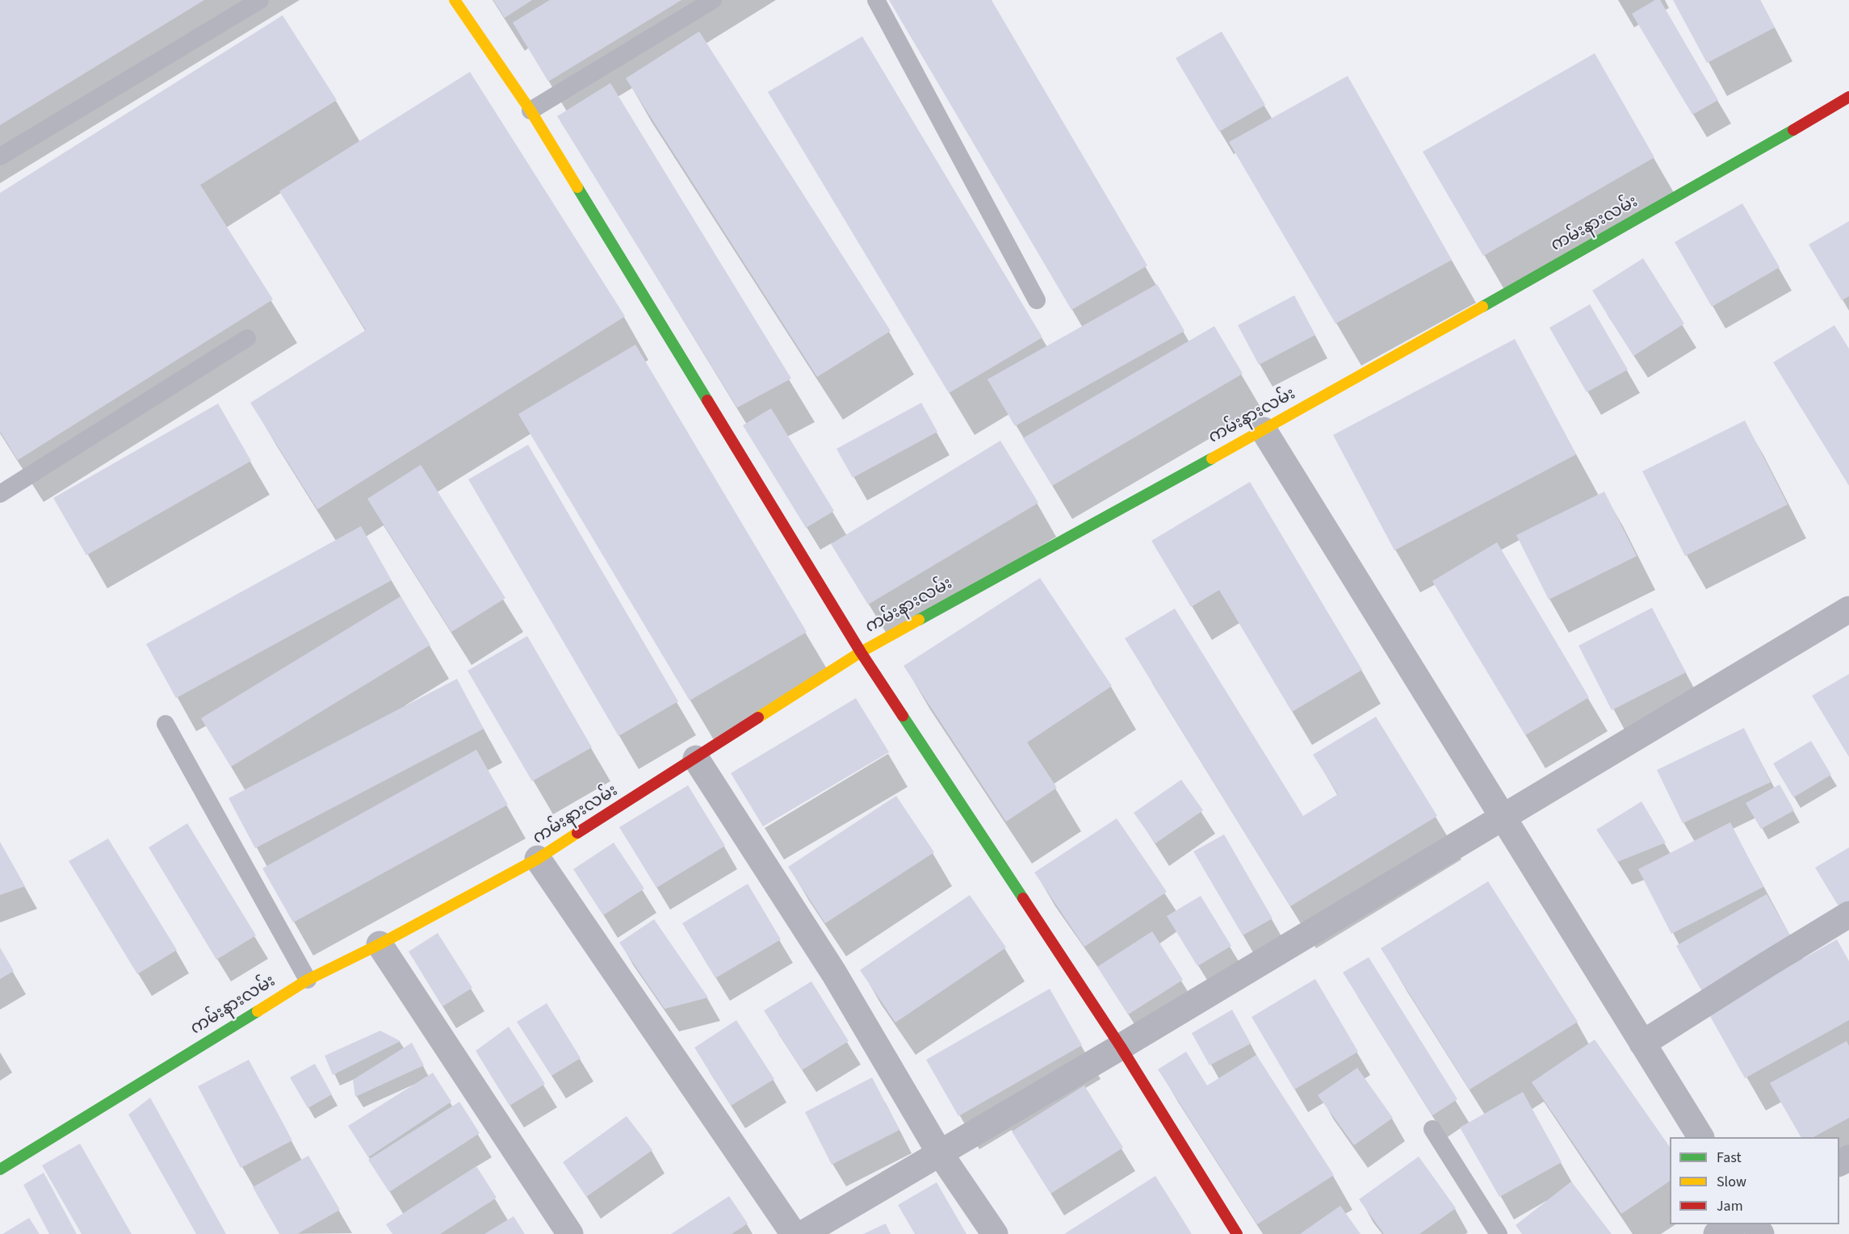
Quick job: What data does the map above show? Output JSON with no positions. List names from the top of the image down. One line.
{"streets":{"street":["ကမ်းနားလမ်း"]},"legend":["Fast","Slow","Jam"]}
